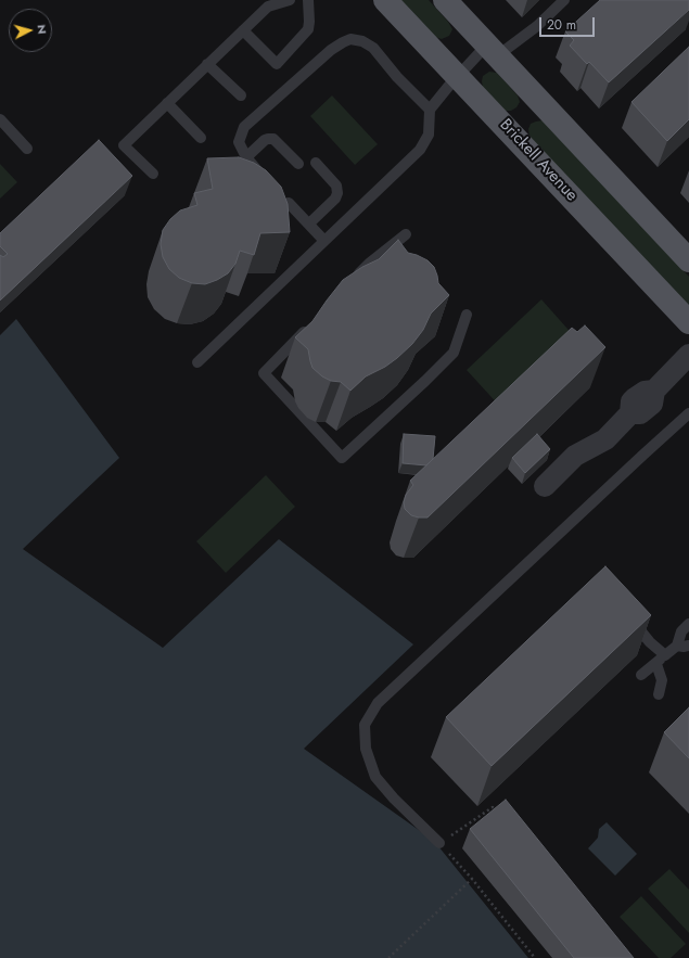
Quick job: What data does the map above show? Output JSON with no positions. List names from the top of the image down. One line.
{"streets":{"main road":["Brickell Avenue"]},"scale_bar":"20 m","north":"right"}
